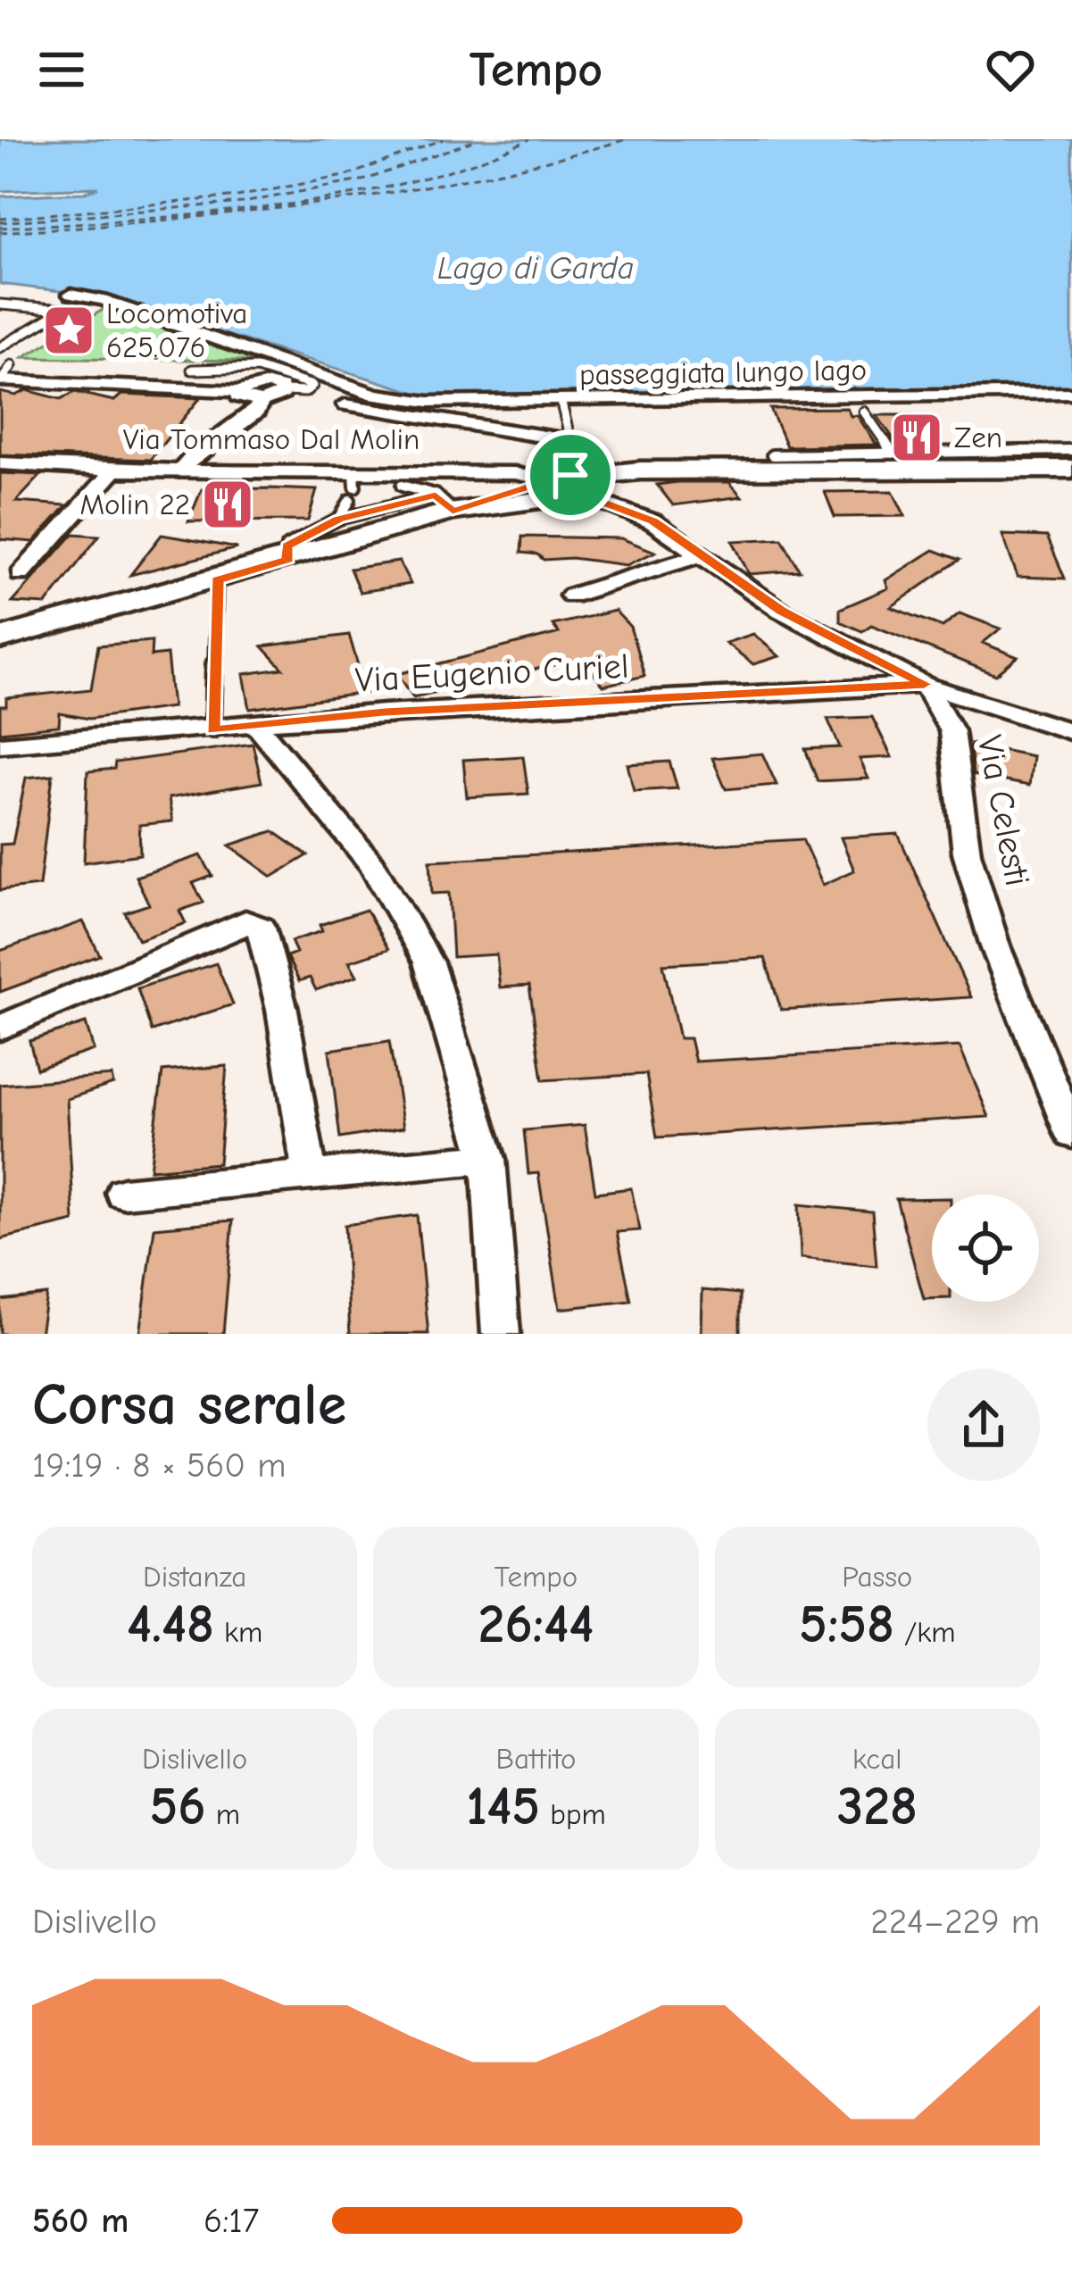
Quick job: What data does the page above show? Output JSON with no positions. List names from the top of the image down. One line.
{"streets":{"street":["passeggiata lungo lago","Via Tommaso Dal Molin","Via Eugenio Curiel","Via Celesti"]},"crossings":[["Via Eugenio Curiel","Via Celesti"]],"water":["Lago di Garda"],"places":{"place":["Locomotiva 625.076"],"restaurant":["Zen","Molin 22"]},"page":{"header":"Tempo","heading":["Corsa serale","19:19 · 8 × 560 m"],"stats":[["Distanza","4.48 km"],["Tempo","26:44"],["Passo","5:58 /km"],["Dislivello","56 m"],["Battito","145 bpm"],["kcal","328"]],"chart":["Dislivello","224–229 m"],"list":[{"name":"560 m","note":"6:17"}]}}
